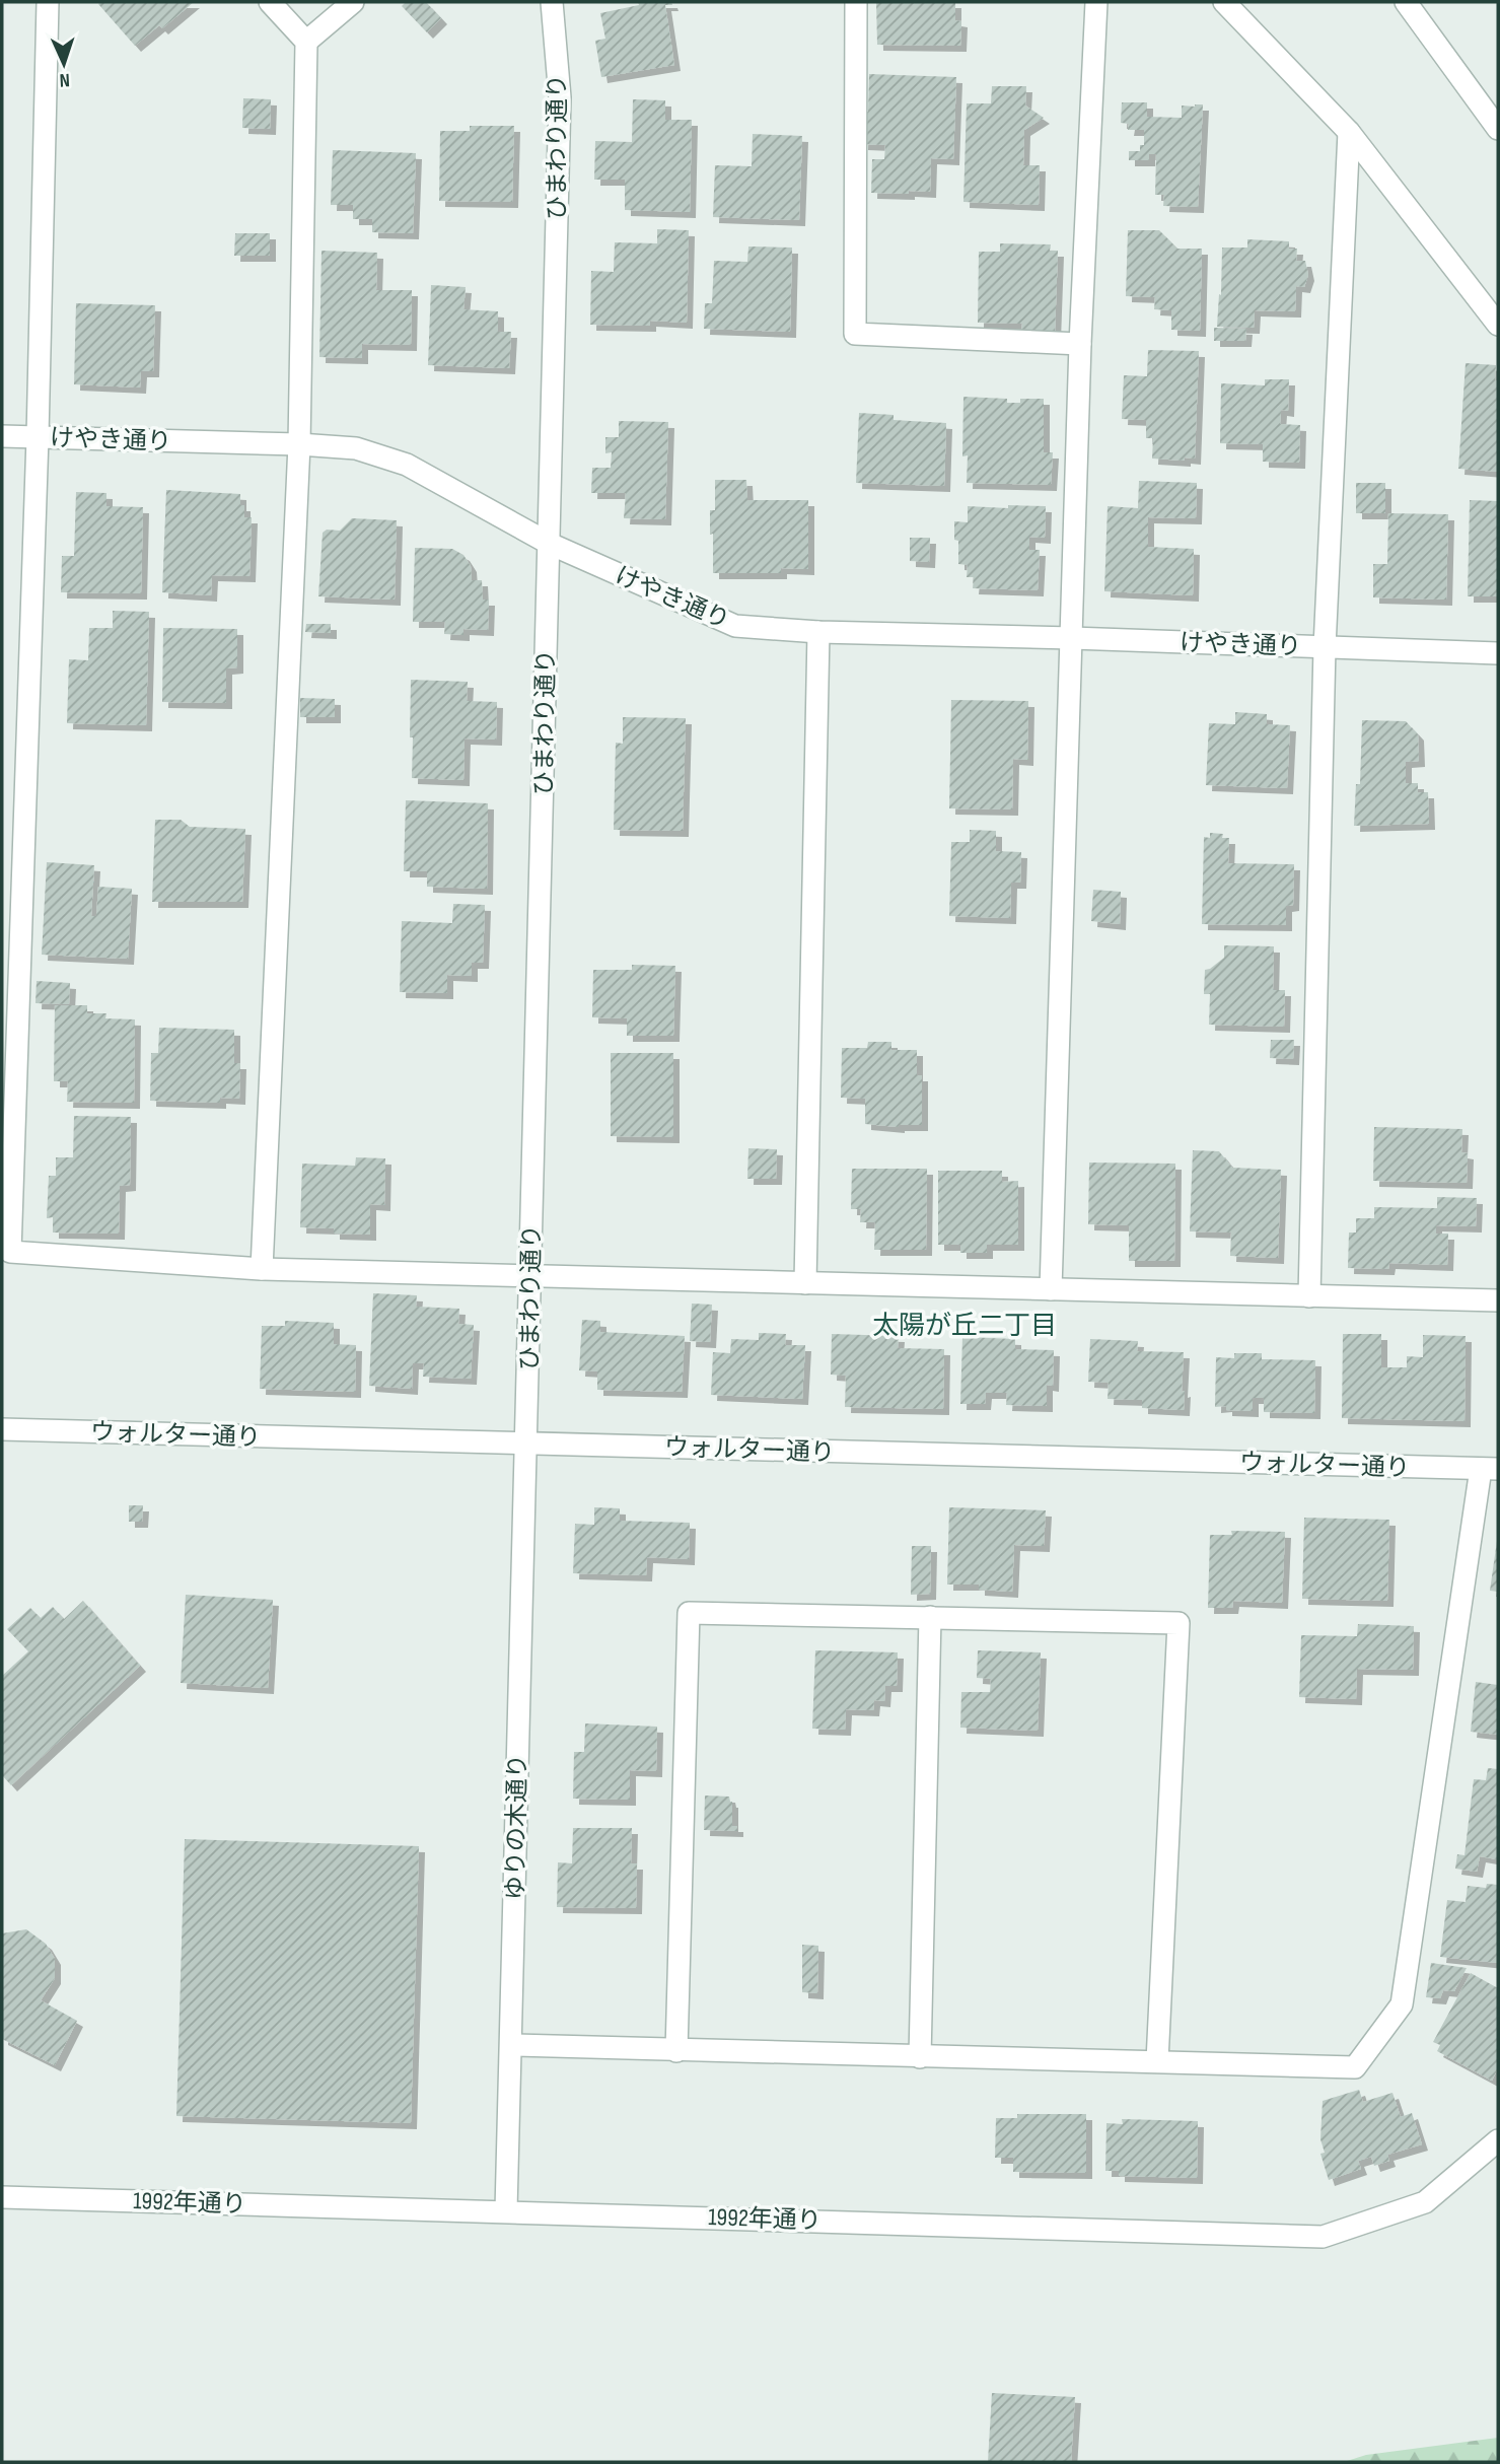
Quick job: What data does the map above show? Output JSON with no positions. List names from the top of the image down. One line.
{"streets":{"street":["ひまわり通り","けやき通り","ウォルター通り","ゆりの木通り","1992年通り"]},"crossings":[["ひまわり通り","けやき通り"],["ひまわり通り","ウォルター通り"],["ひまわり通り","ゆりの木通り"],["ウォルター通り","ゆりの木通り"],["ゆりの木通り","1992年通り"]],"districts":["太陽が丘二丁目"],"north":"bottom"}
